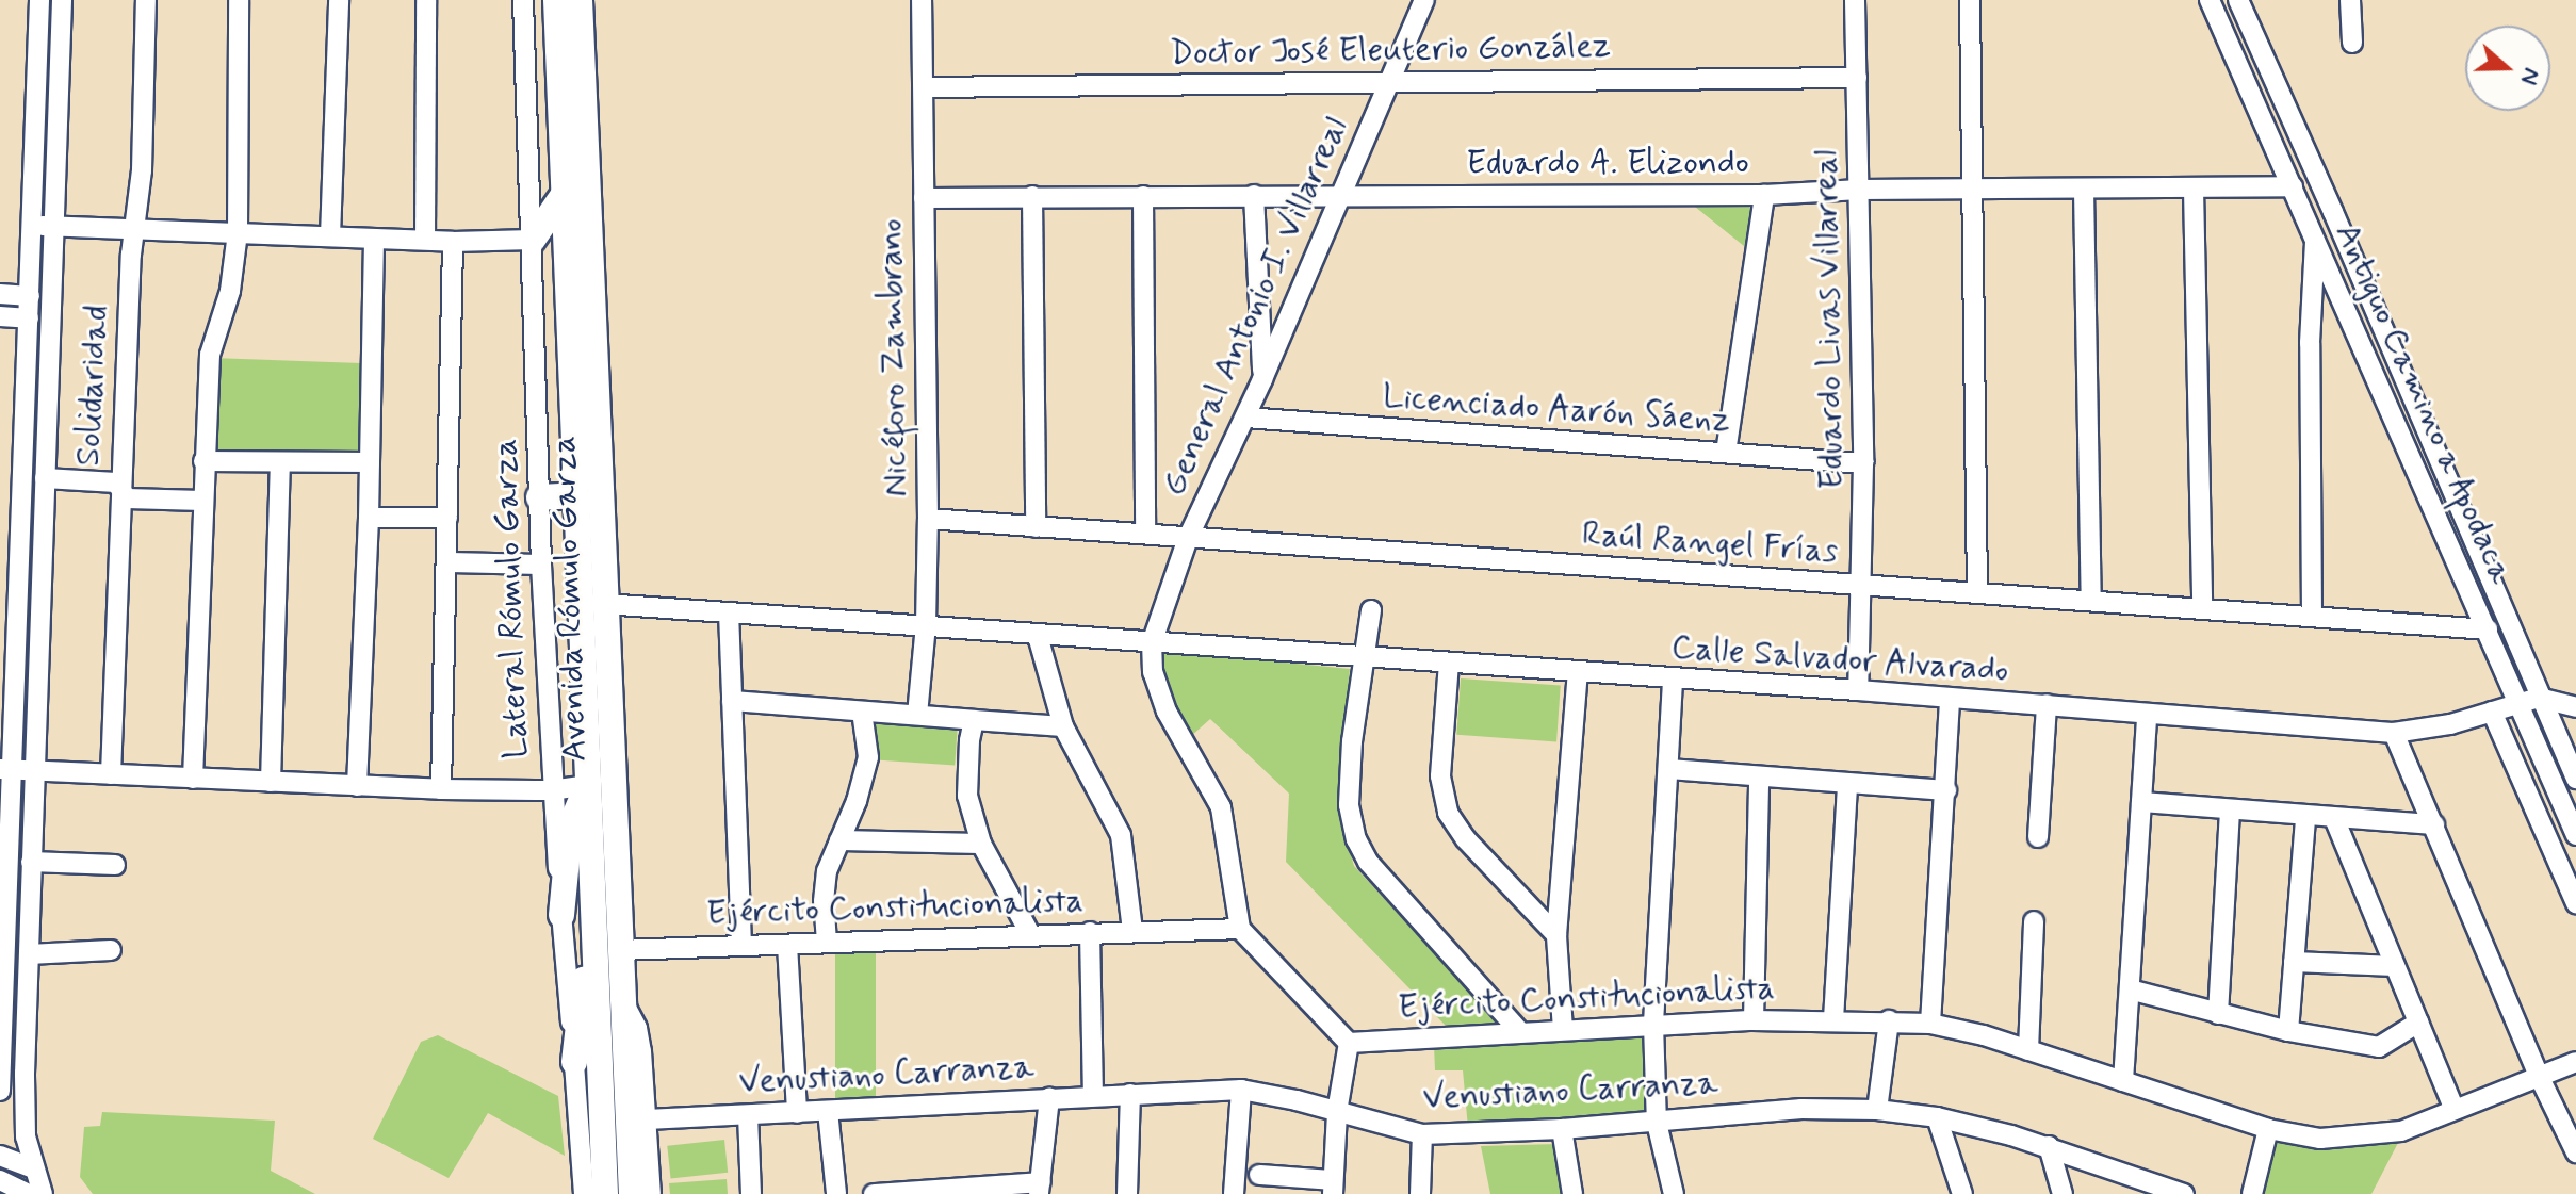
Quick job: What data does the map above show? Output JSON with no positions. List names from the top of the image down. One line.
{"streets":{"main road":["Avenida Rómulo Garza"],"street":["Doctor José Eleuterio González","Eduardo A. Elizondo","General Antonio I. Villarreal","Eduardo Livas Villarreal","Nicéforo Zambrano","Solidaridad","Antiguo Camino a Apodaca","Licenciado Aarón Sáenz","Raúl Rangel Frías","Lateral Rómulo Garza","Calle Salvador Alvarado","Ejército Constitucionalista","Venustiano Carranza"]},"crossings":[["Doctor José Eleuterio González","General Antonio I. Villarreal"],["Doctor José Eleuterio González","Eduardo Livas Villarreal"],["Doctor José Eleuterio González","Nicéforo Zambrano"],["Eduardo A. Elizondo","General Antonio I. Villarreal"],["Eduardo A. Elizondo","Eduardo Livas Villarreal"],["Eduardo A. Elizondo","Nicéforo Zambrano"],["Eduardo A. Elizondo","Antiguo Camino a Apodaca"],["General Antonio I. Villarreal","Licenciado Aarón Sáenz"],["General Antonio I. Villarreal","Raúl Rangel Frías"],["General Antonio I. Villarreal","Calle Salvador Alvarado"],["Eduardo Livas Villarreal","Licenciado Aarón Sáenz"],["Eduardo Livas Villarreal","Raúl Rangel Frías"],["Eduardo Livas Villarreal","Calle Salvador Alvarado"],["Nicéforo Zambrano","Raúl Rangel Frías"],["Nicéforo Zambrano","Calle Salvador Alvarado"],["Antiguo Camino a Apodaca","Raúl Rangel Frías"],["Antiguo Camino a Apodaca","Calle Salvador Alvarado"],["Avenida Rómulo Garza","Calle Salvador Alvarado"],["Avenida Rómulo Garza","Ejército Constitucionalista"]],"north":"right"}
